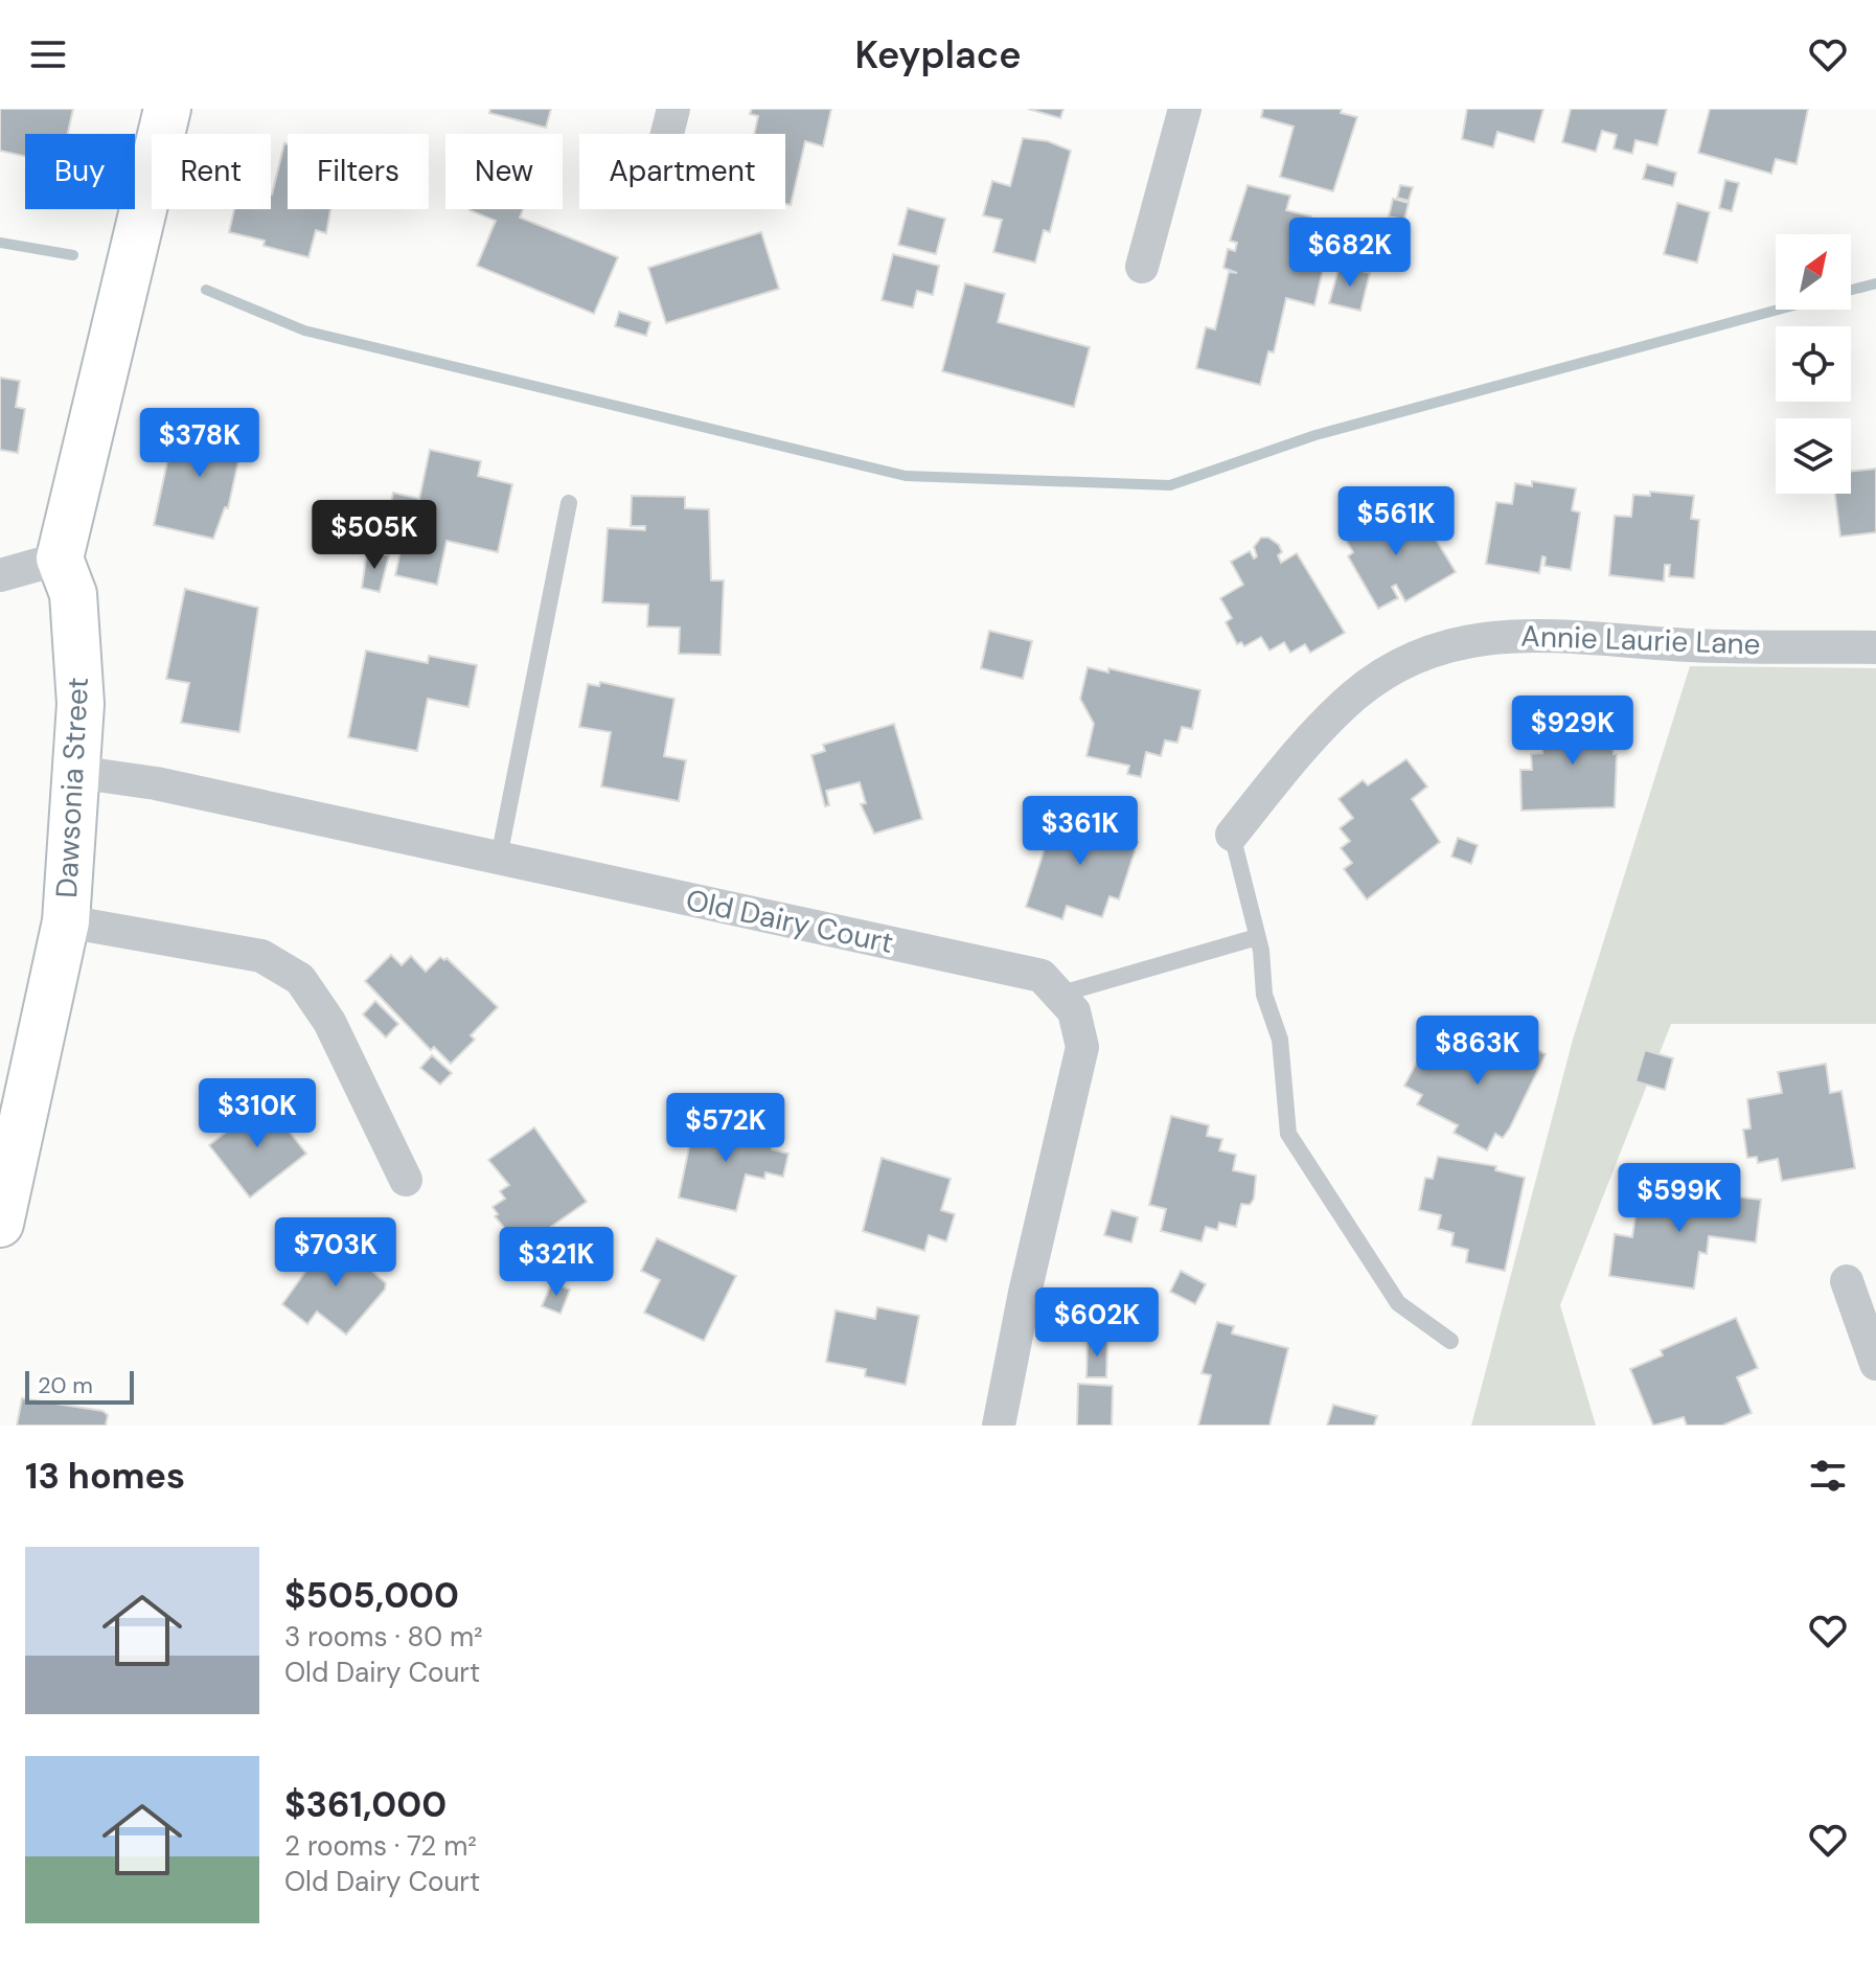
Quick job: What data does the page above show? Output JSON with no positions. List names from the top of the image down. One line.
{"streets":{"street":["Annie Laurie Lane","Dawsonia Street","Old Dairy Court"]},"crossings":[["Dawsonia Street","Old Dairy Court"]],"scale_bar":"20 m","north":"top right","page":{"header":"Keyplace","chip":["Buy","Rent","Filters","New","Apartment"],"price":["$682K","$378K","$561K","$505K","$929K","$361K","$863K","$310K","$572K","$599K","$703K","$321K","$602K"],"scale":"20 m","heading":"13 homes","list":[{"name":"$505,000","note":"3 rooms · 80 m² · Old Dairy Court"},{"name":"$361,000","note":"2 rooms · 72 m² · Old Dairy Court"}]}}
